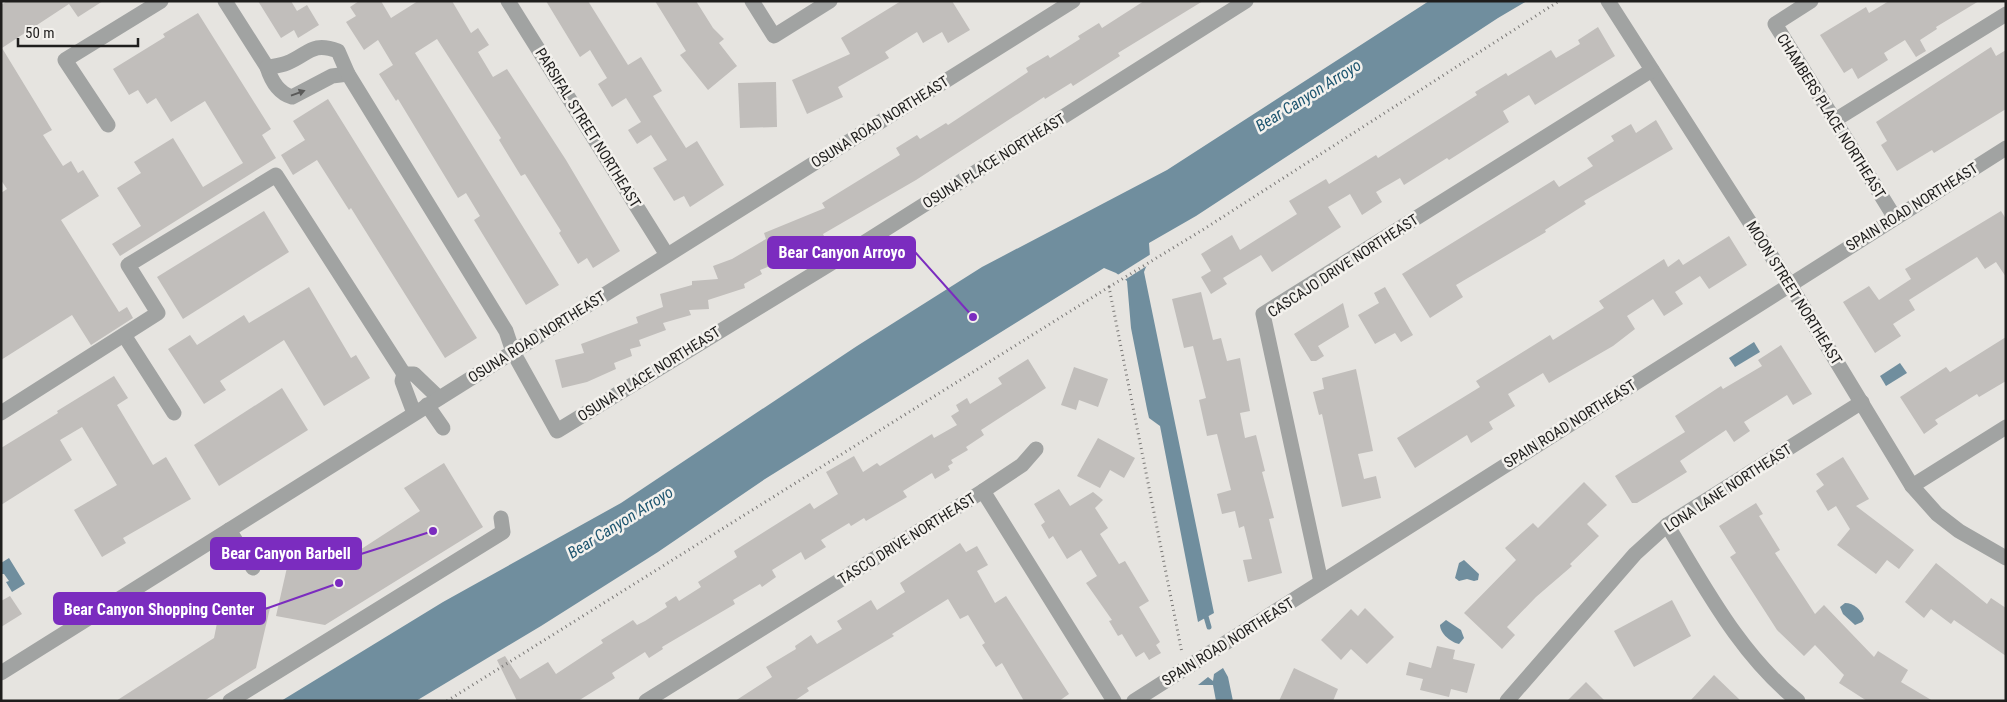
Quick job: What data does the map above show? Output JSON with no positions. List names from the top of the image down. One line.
{"streets":{"street":["CHAMBERS PLACE NORTHEAST","OSUNA ROAD NORTHEAST","PARSIFAL STREET NORTHEAST","OSUNA PLACE NORTHEAST","SPAIN ROAD NORTHEAST","CASCAJO DRIVE NORTHEAST","MOON STREET NORTHEAST","LONA LANE NORTHEAST","TASCO DRIVE NORTHEAST"]},"crossings":[["CHAMBERS PLACE NORTHEAST","SPAIN ROAD NORTHEAST"],["OSUNA ROAD NORTHEAST","PARSIFAL STREET NORTHEAST"],["OSUNA ROAD NORTHEAST","OSUNA PLACE NORTHEAST"],["SPAIN ROAD NORTHEAST","CASCAJO DRIVE NORTHEAST"],["SPAIN ROAD NORTHEAST","MOON STREET NORTHEAST"],["CASCAJO DRIVE NORTHEAST","MOON STREET NORTHEAST"],["MOON STREET NORTHEAST","LONA LANE NORTHEAST"]],"water":["Bear Canyon Arroyo"],"places":["Bear Canyon Arroyo","Bear Canyon Barbell","Bear Canyon Shopping Center"],"scale_bar":"50 m"}
